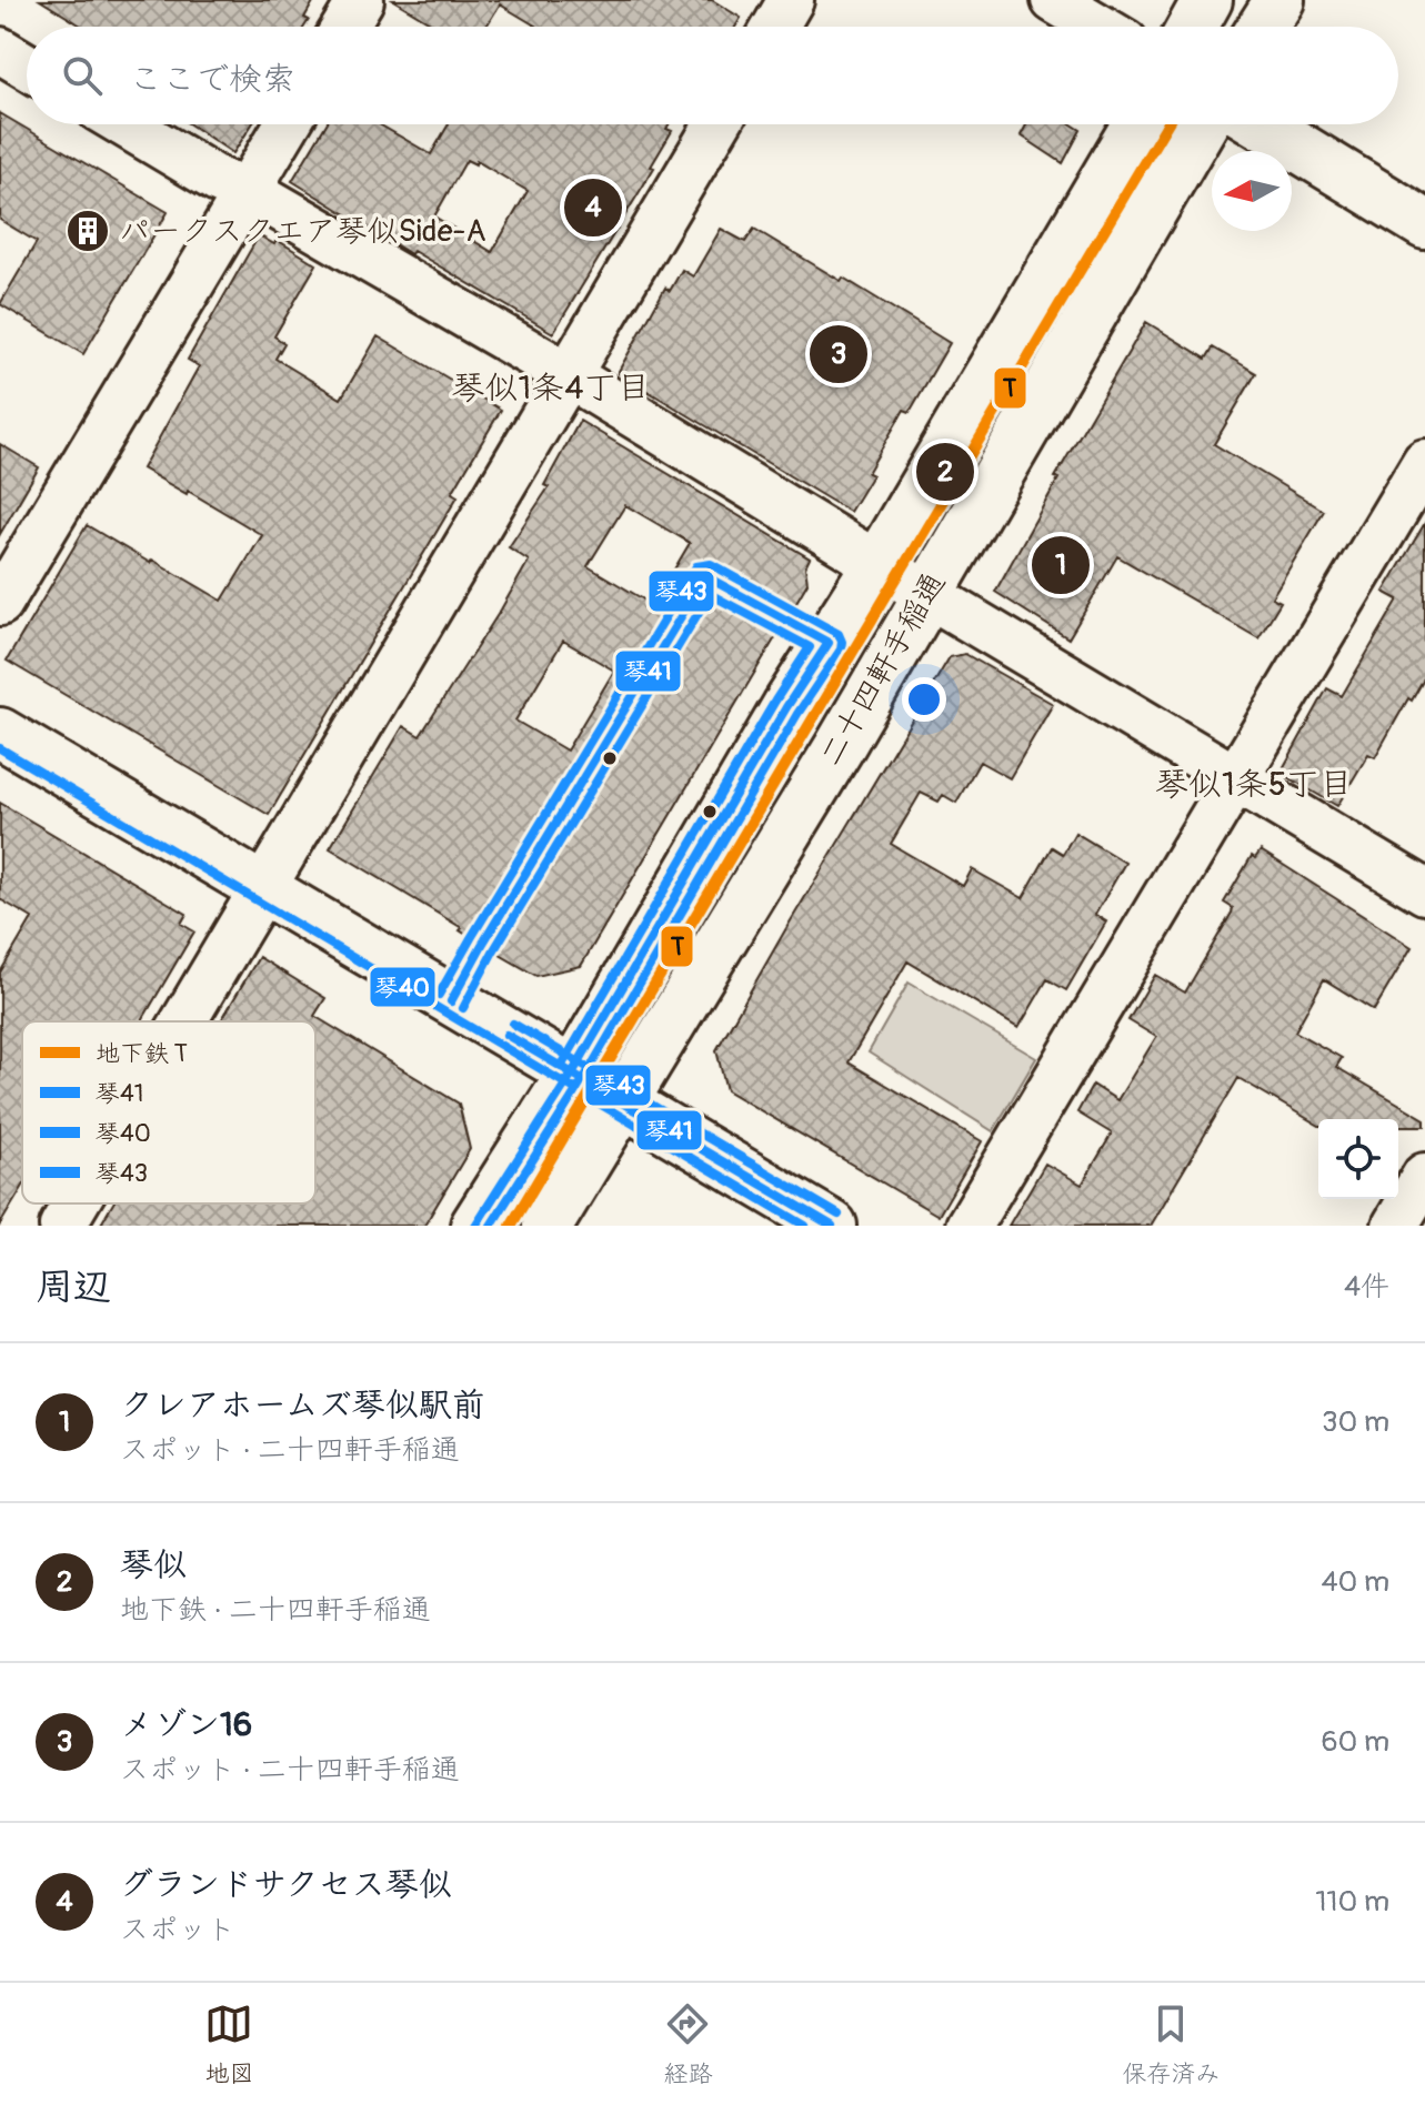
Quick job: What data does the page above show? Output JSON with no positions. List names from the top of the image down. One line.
{"streets":{"street":["二十四軒手稲通"]},"districts":["琴似1条4丁目","琴似1条5丁目"],"places":{"building":["パークスクエア琴似Side-A"]},"lines":["metro line T","transit line 琴43","transit line 琴41","transit line 琴40"],"legend":["地下鉄 T","琴41","琴40","琴43"],"north":"left","page":{"search":"ここで検索","pins":["4","3","2","1"],"heading":["周辺","4件"],"list":[{"mark":"1","name":"クレアホームズ琴似駅前","note":"スポット · 二十四軒手稲通","value":"30 m"},{"mark":"2","name":"琴似","note":"地下鉄 · 二十四軒手稲通","value":"40 m"},{"mark":"3","name":"メゾン16","note":"スポット · 二十四軒手稲通","value":"60 m"},{"mark":"4","name":"グランドサクセス琴似","note":"スポット","value":"110 m"}],"nav":["地図","経路","保存済み"]}}
